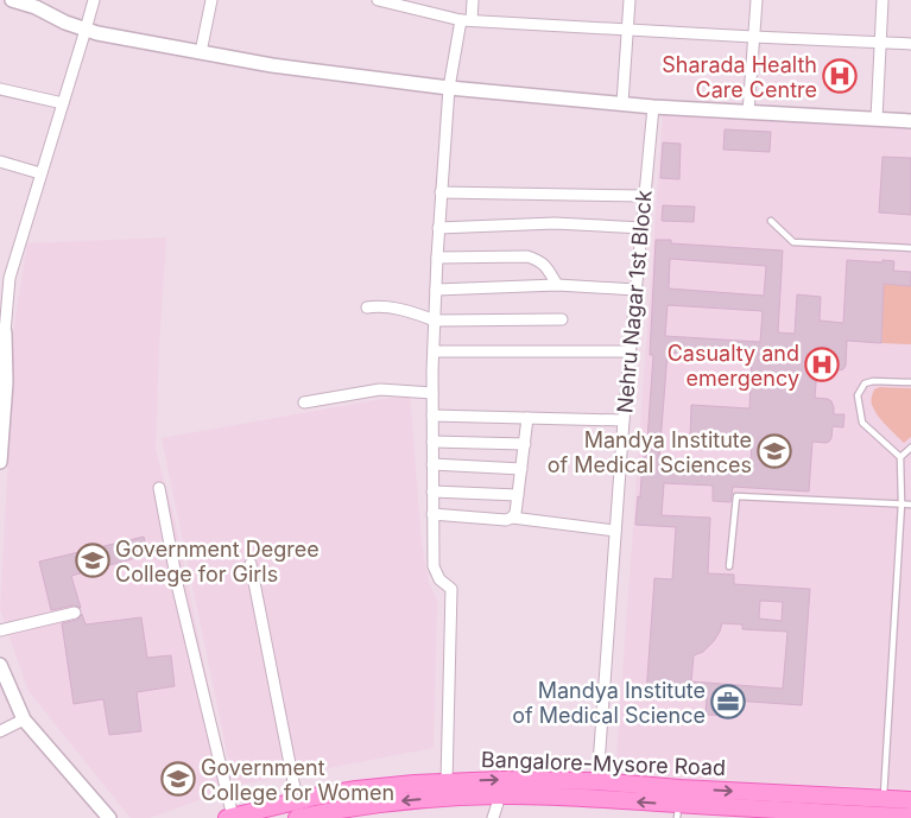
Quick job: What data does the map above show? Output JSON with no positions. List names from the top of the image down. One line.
{"streets":{"main road":["Bangalore-Mysore Road"],"street":["Nehru Nagar 1st Block"]},"crossings":[["Nehru Nagar 1st Block","Bangalore-Mysore Road"]],"places":{"hospital":["Sharada Health Care Centre","Casualty and emergency"],"school or university":["Mandya Institute of Medical Sciences","Government Degree College for Girls","Government College for Women"],"office":["Mandya Institute of Medical Science"]}}
